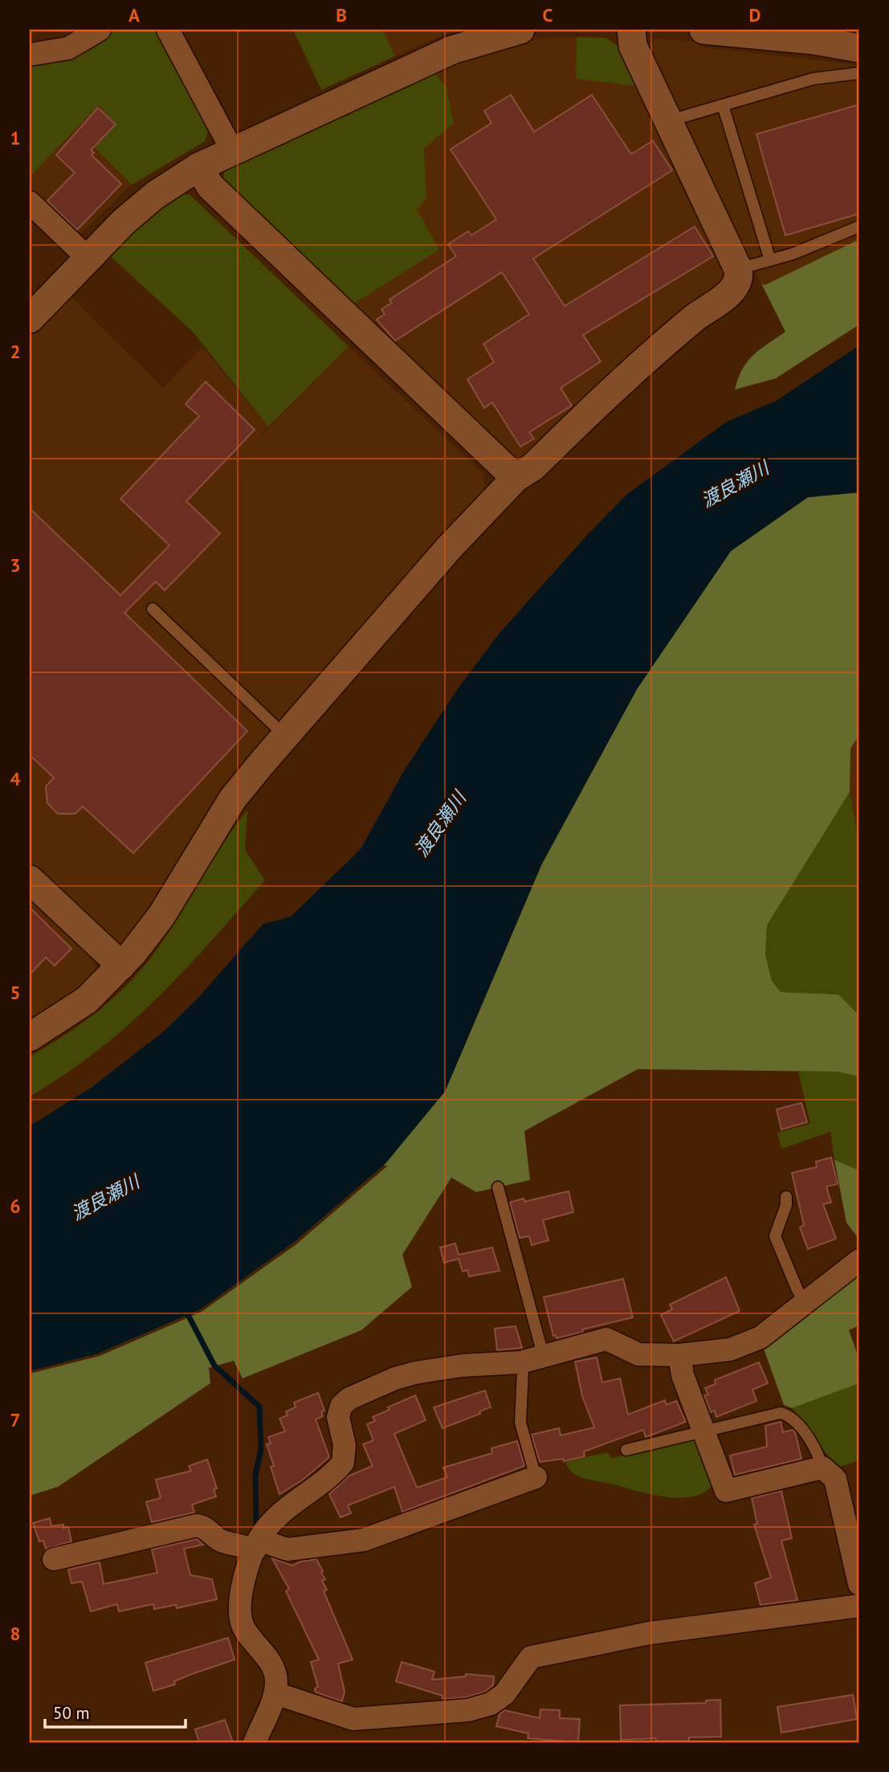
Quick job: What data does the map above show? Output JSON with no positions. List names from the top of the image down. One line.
{"water":["渡良瀬川"],"scale_bar":"50 m","grid":{"columns":["A","B","C","D"],"rows":["1","2","3","4","5","6","7","8"]}}
